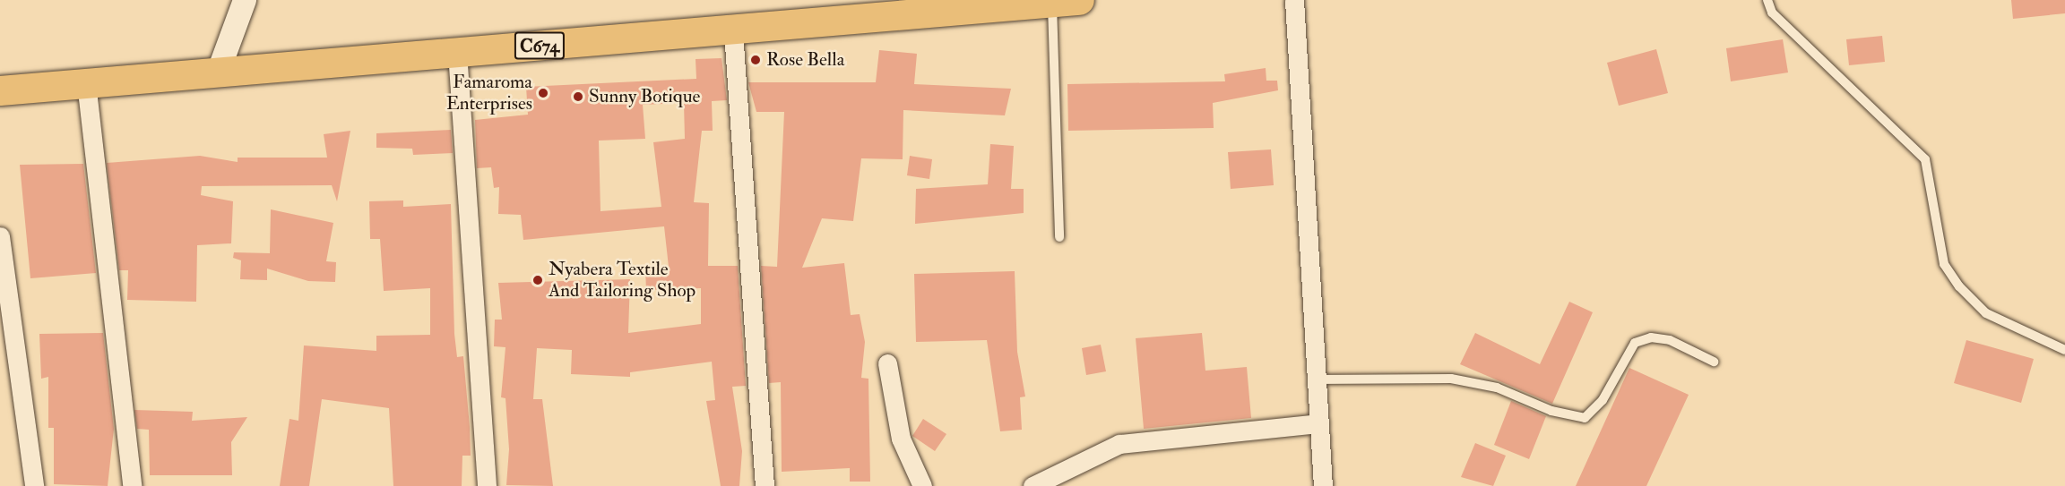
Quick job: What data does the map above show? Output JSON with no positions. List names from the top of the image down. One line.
{"streets":{"main road":["C674"]},"places":["Rose Bella","Famaroma Enterprises","Sunny Botique","Nyabera Textile And Tailoring Shop"]}
